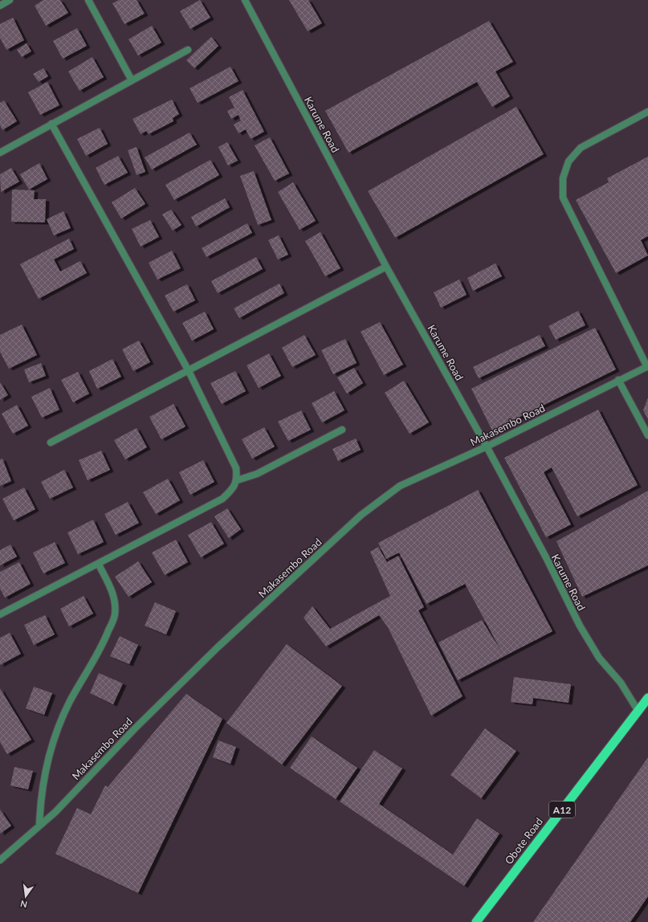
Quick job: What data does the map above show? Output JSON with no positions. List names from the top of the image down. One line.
{"streets":{"highway":["A12","Obote Road"],"street":["Karume Road","Makasembo Road"]},"crossings":[["Karume Road","Makasembo Road"],["Karume Road","Obote Road"]],"north":"bottom"}
